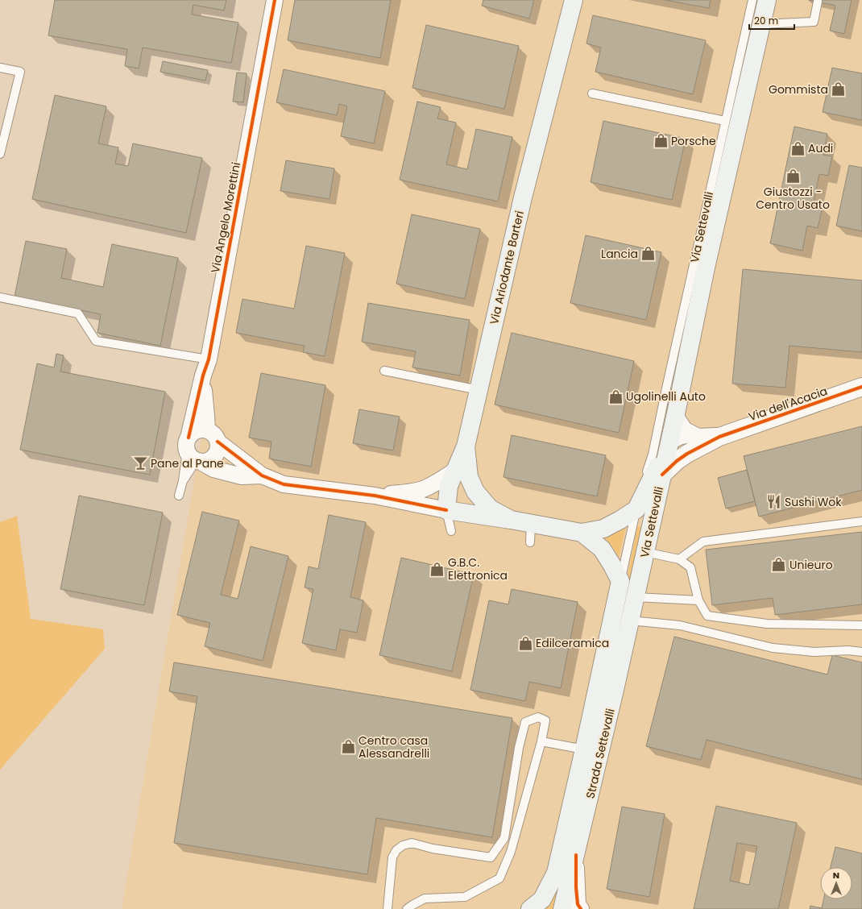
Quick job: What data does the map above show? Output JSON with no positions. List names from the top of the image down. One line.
{"streets":{"main road":["Via Settevalli","Via Ariodante Barteri","Strada Settevalli"],"street":["Via Angelo Morettini","Via dell'Acacia"]},"crossings":[["Via Settevalli","Strada Settevalli"]],"places":{"shop":["Gommista","Porsche","Audi","Giustozzi - Centro Usato","Lancia","Ugolinelli Auto","Unieuro","G.B.C. Elettronica","Edilceramica","Centro casa Alessandrelli"],"bar":["Pane al Pane"],"restaurant":["Sushi Wok"]},"scale_bar":"20 m","north":"top"}
